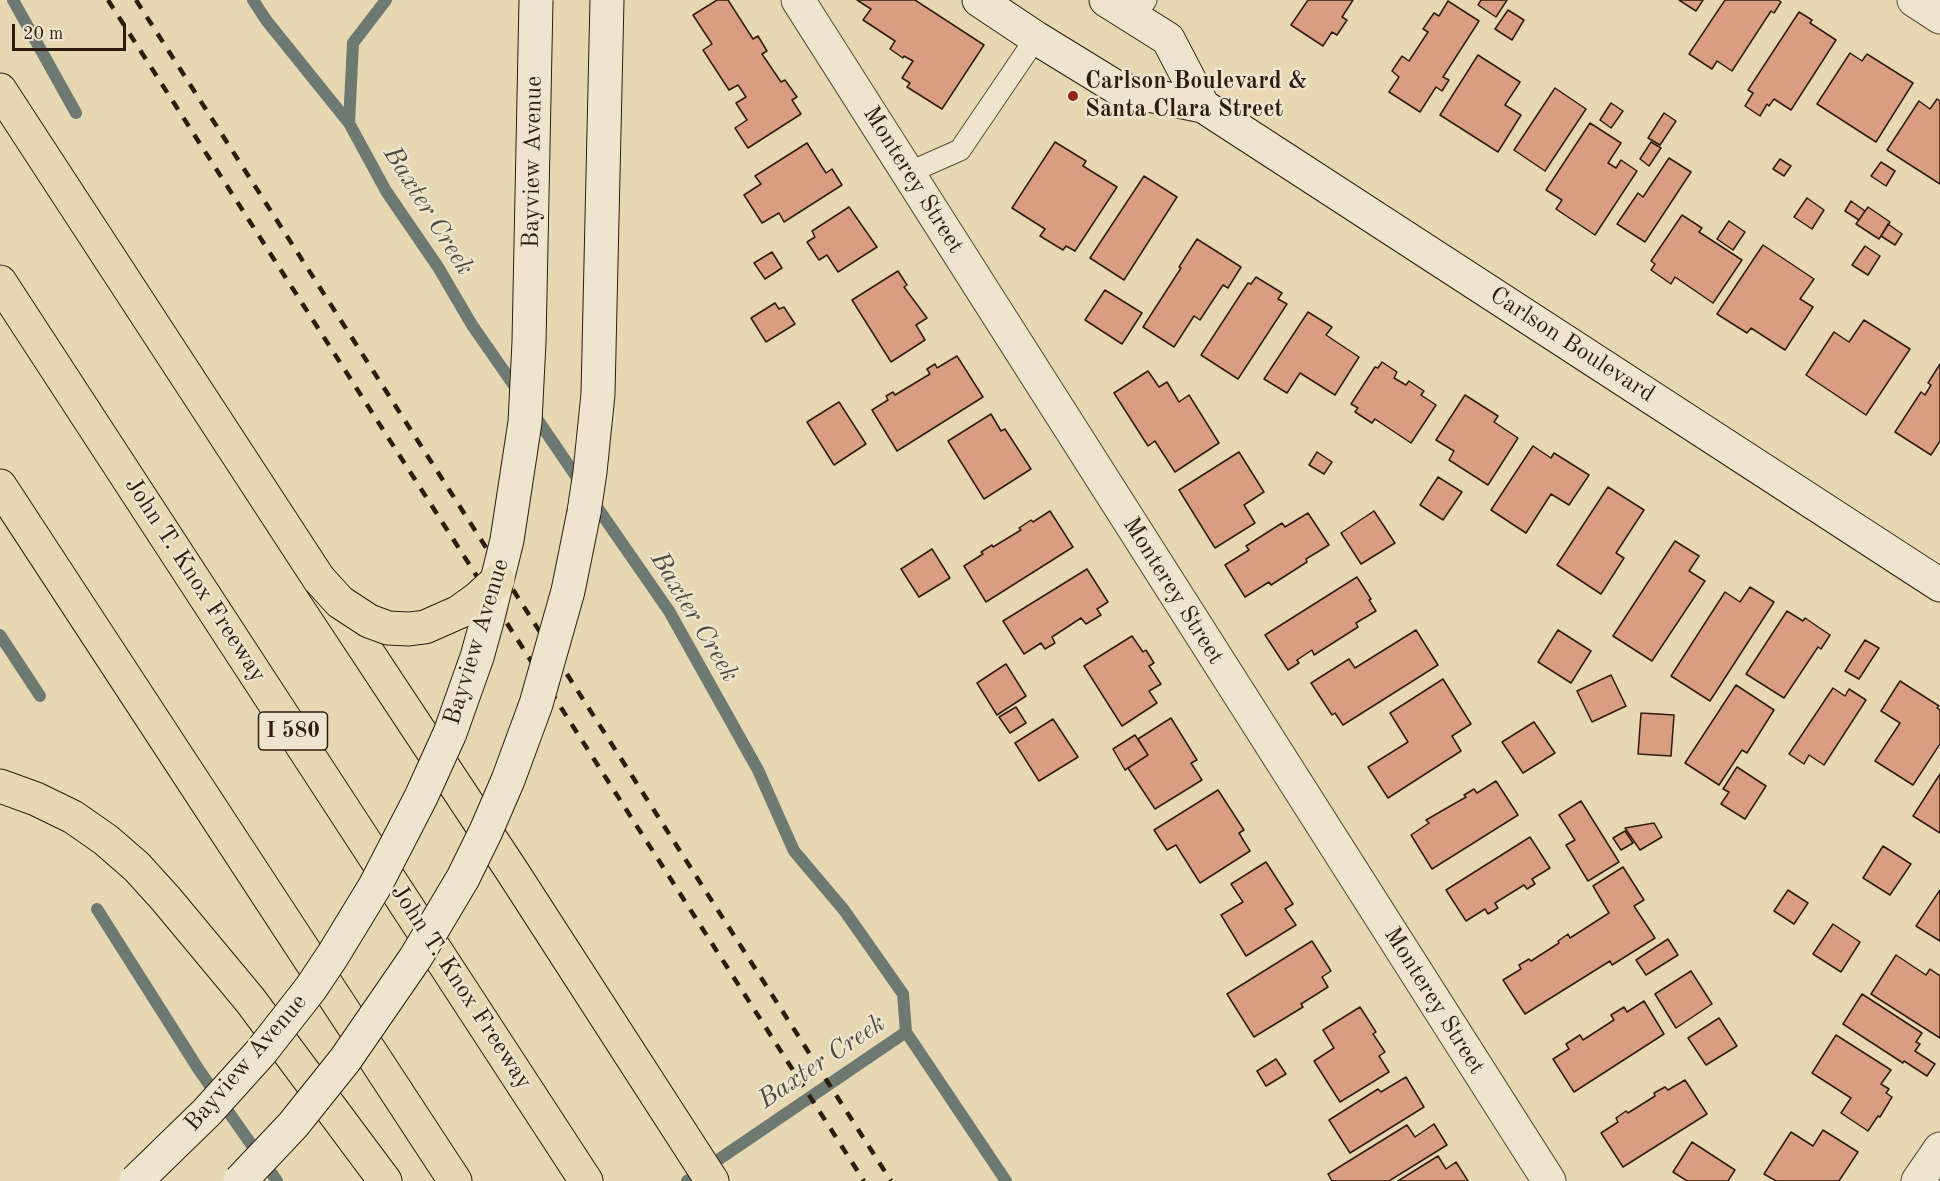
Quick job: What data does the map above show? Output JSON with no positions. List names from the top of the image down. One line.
{"streets":{"highway":["John T. Knox Freeway","I 580"],"street":["Bayview Avenue","Monterey Street","Carlson Boulevard"]},"water":["Baxter Creek"],"places":["Carlson Boulevard & Santa Clara Street"],"scale_bar":"20 m"}
